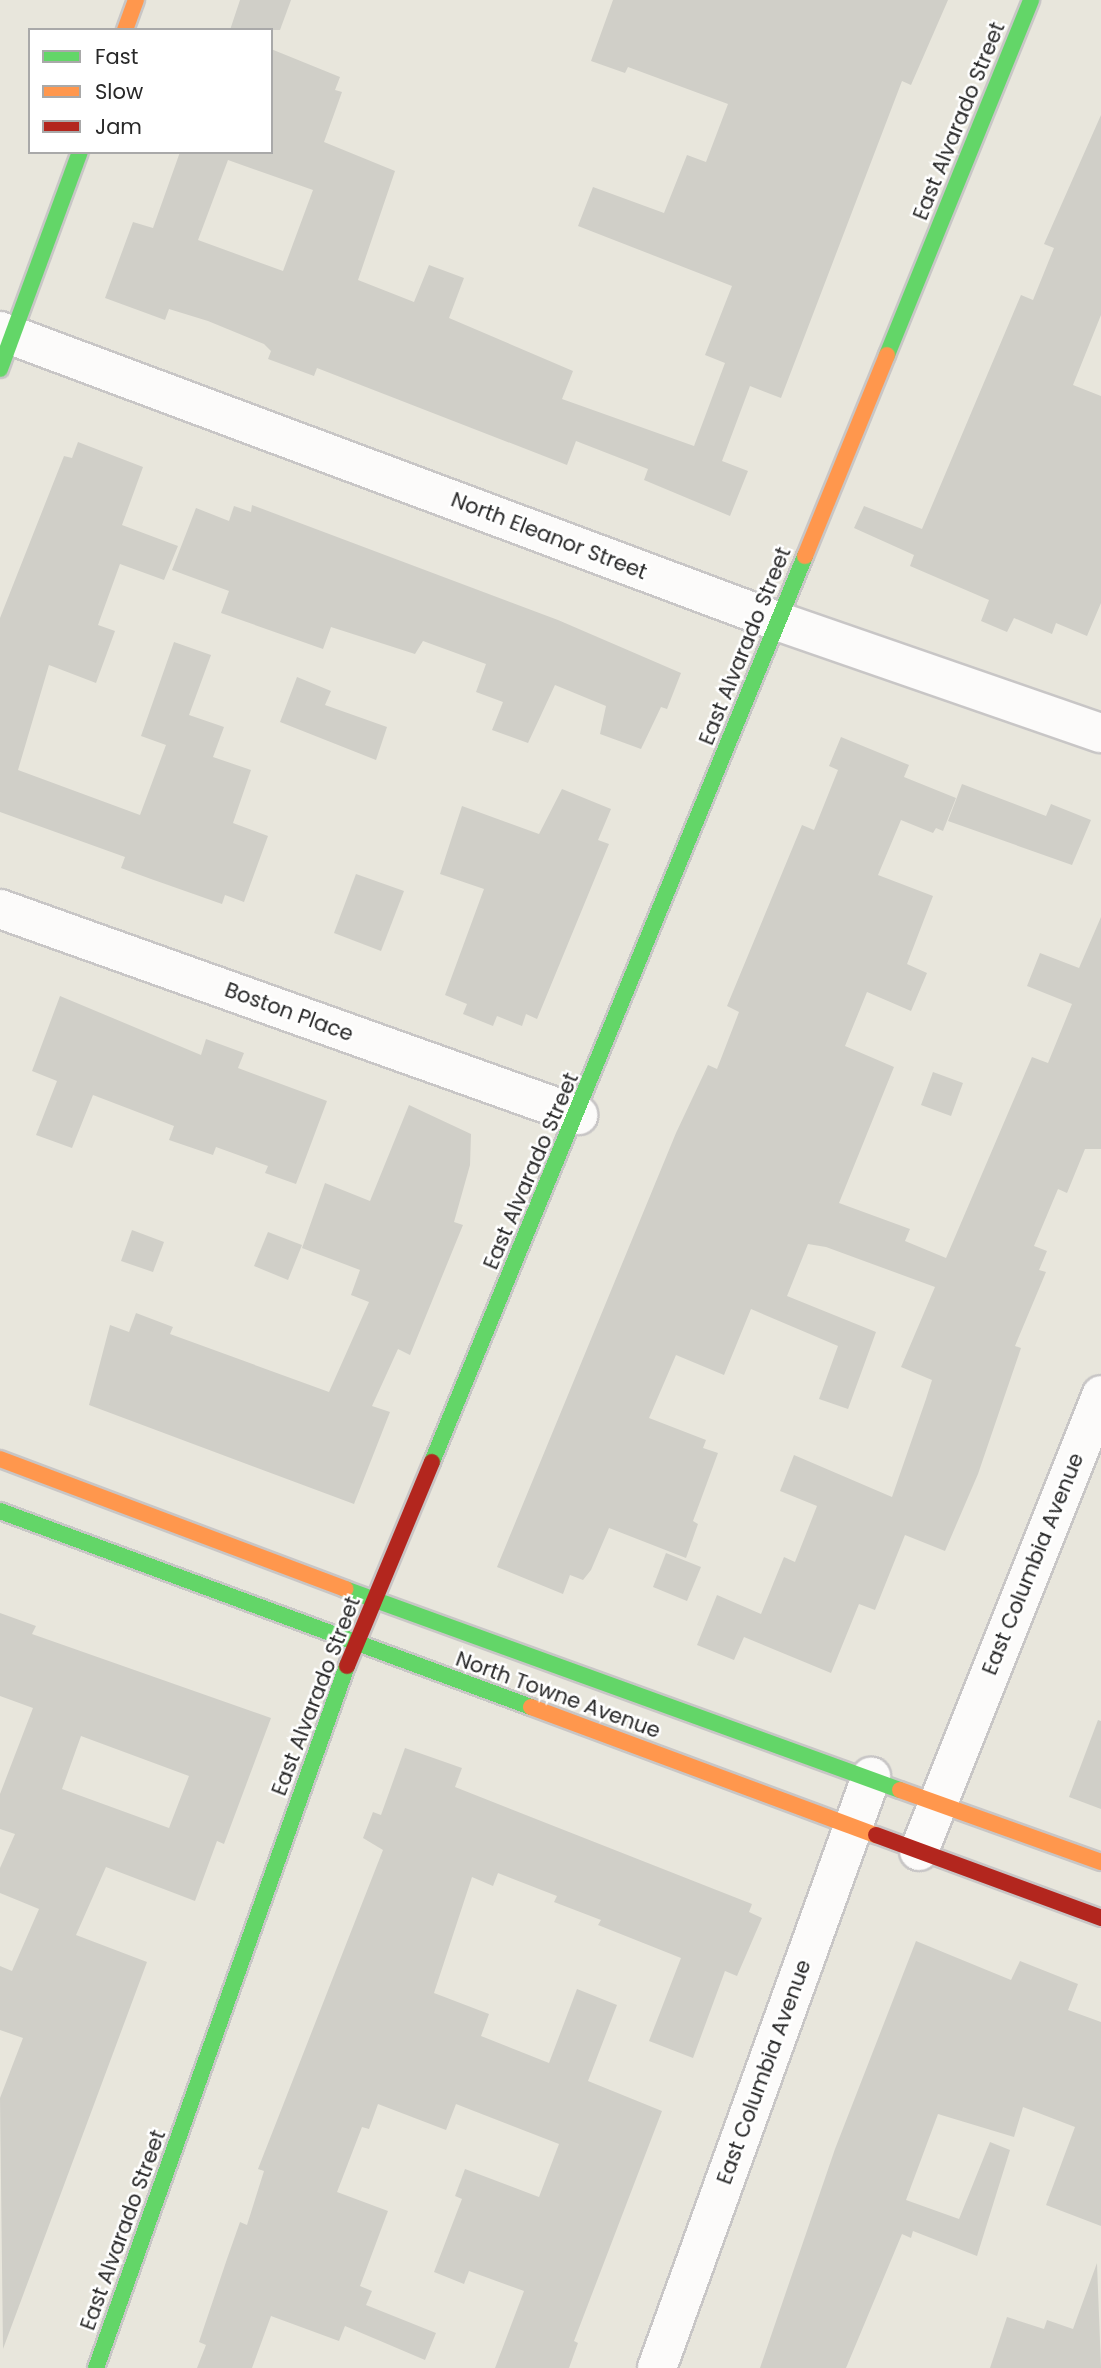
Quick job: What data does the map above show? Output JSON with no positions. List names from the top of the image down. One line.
{"streets":{"street":["East Alvarado Street","North Eleanor Street","Boston Place","East Columbia Avenue","North Towne Avenue"]},"crossings":[["East Alvarado Street","North Eleanor Street"],["East Alvarado Street","Boston Place"],["East Alvarado Street","North Towne Avenue"],["East Columbia Avenue","North Towne Avenue"]],"legend":["Fast","Slow","Jam"]}
